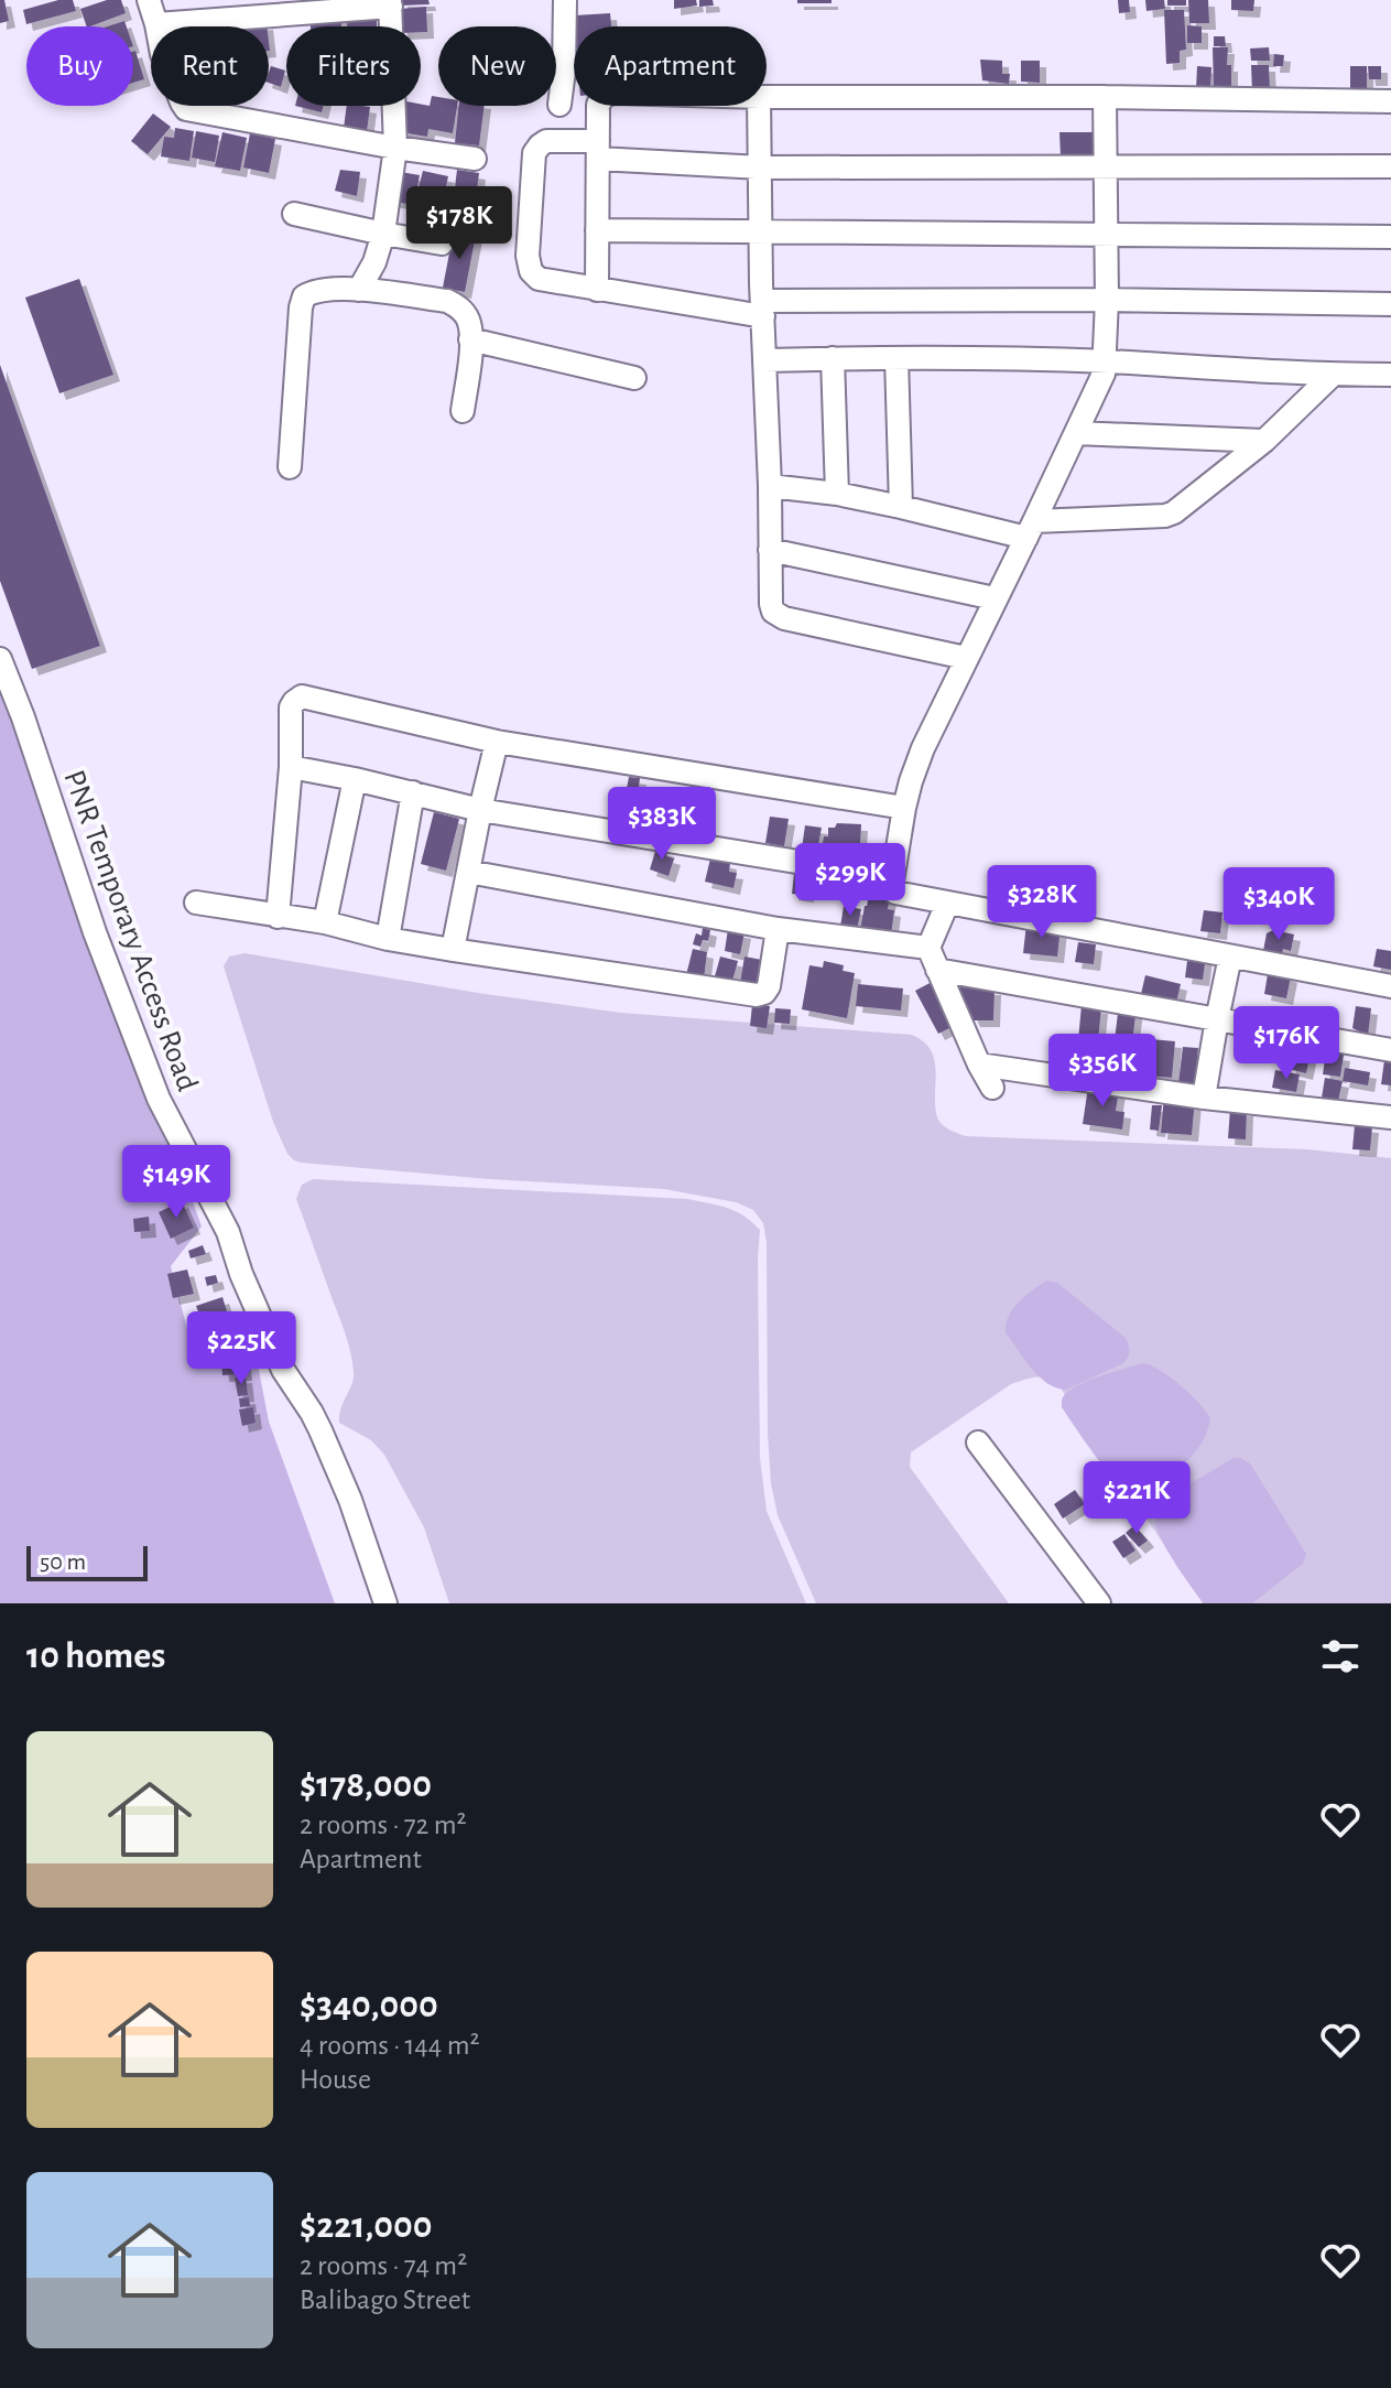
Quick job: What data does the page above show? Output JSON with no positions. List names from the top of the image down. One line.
{"streets":{"street":["PNR Temporary Access Road"]},"scale_bar":"50 m","page":{"chip":["Buy","Rent","Filters","New","Apartment"],"price":["$178K","$383K","$299K","$328K","$340K","$176K","$356K","$149K","$225K","$221K"],"scale":"50 m","heading":"10 homes","list":[{"name":"$178,000","note":"2 rooms · 72 m² · Apartment"},{"name":"$340,000","note":"4 rooms · 144 m² · House"},{"name":"$221,000","note":"2 rooms · 74 m² · Balibago Street"}]}}
